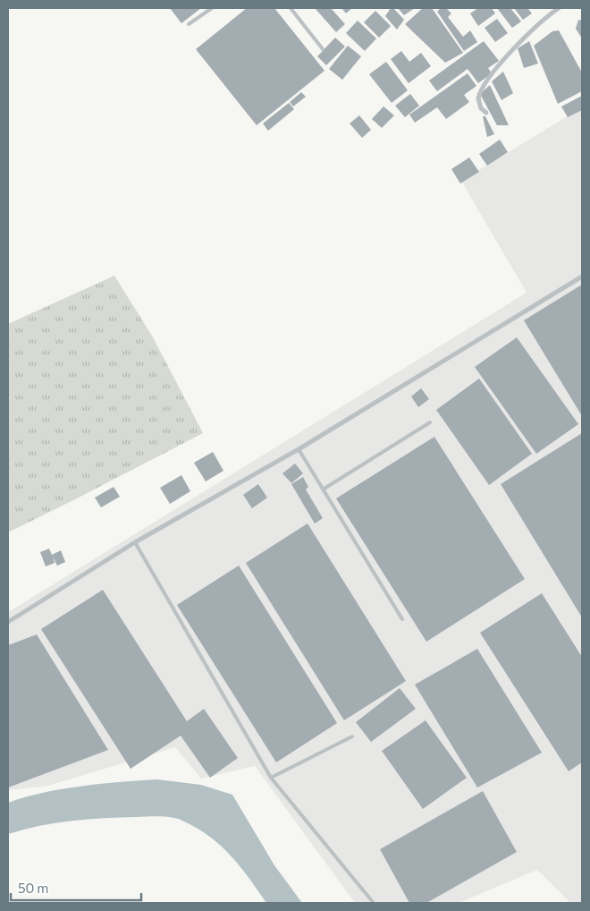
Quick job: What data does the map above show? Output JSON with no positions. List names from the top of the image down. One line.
{"scale_bar":"50 m"}
